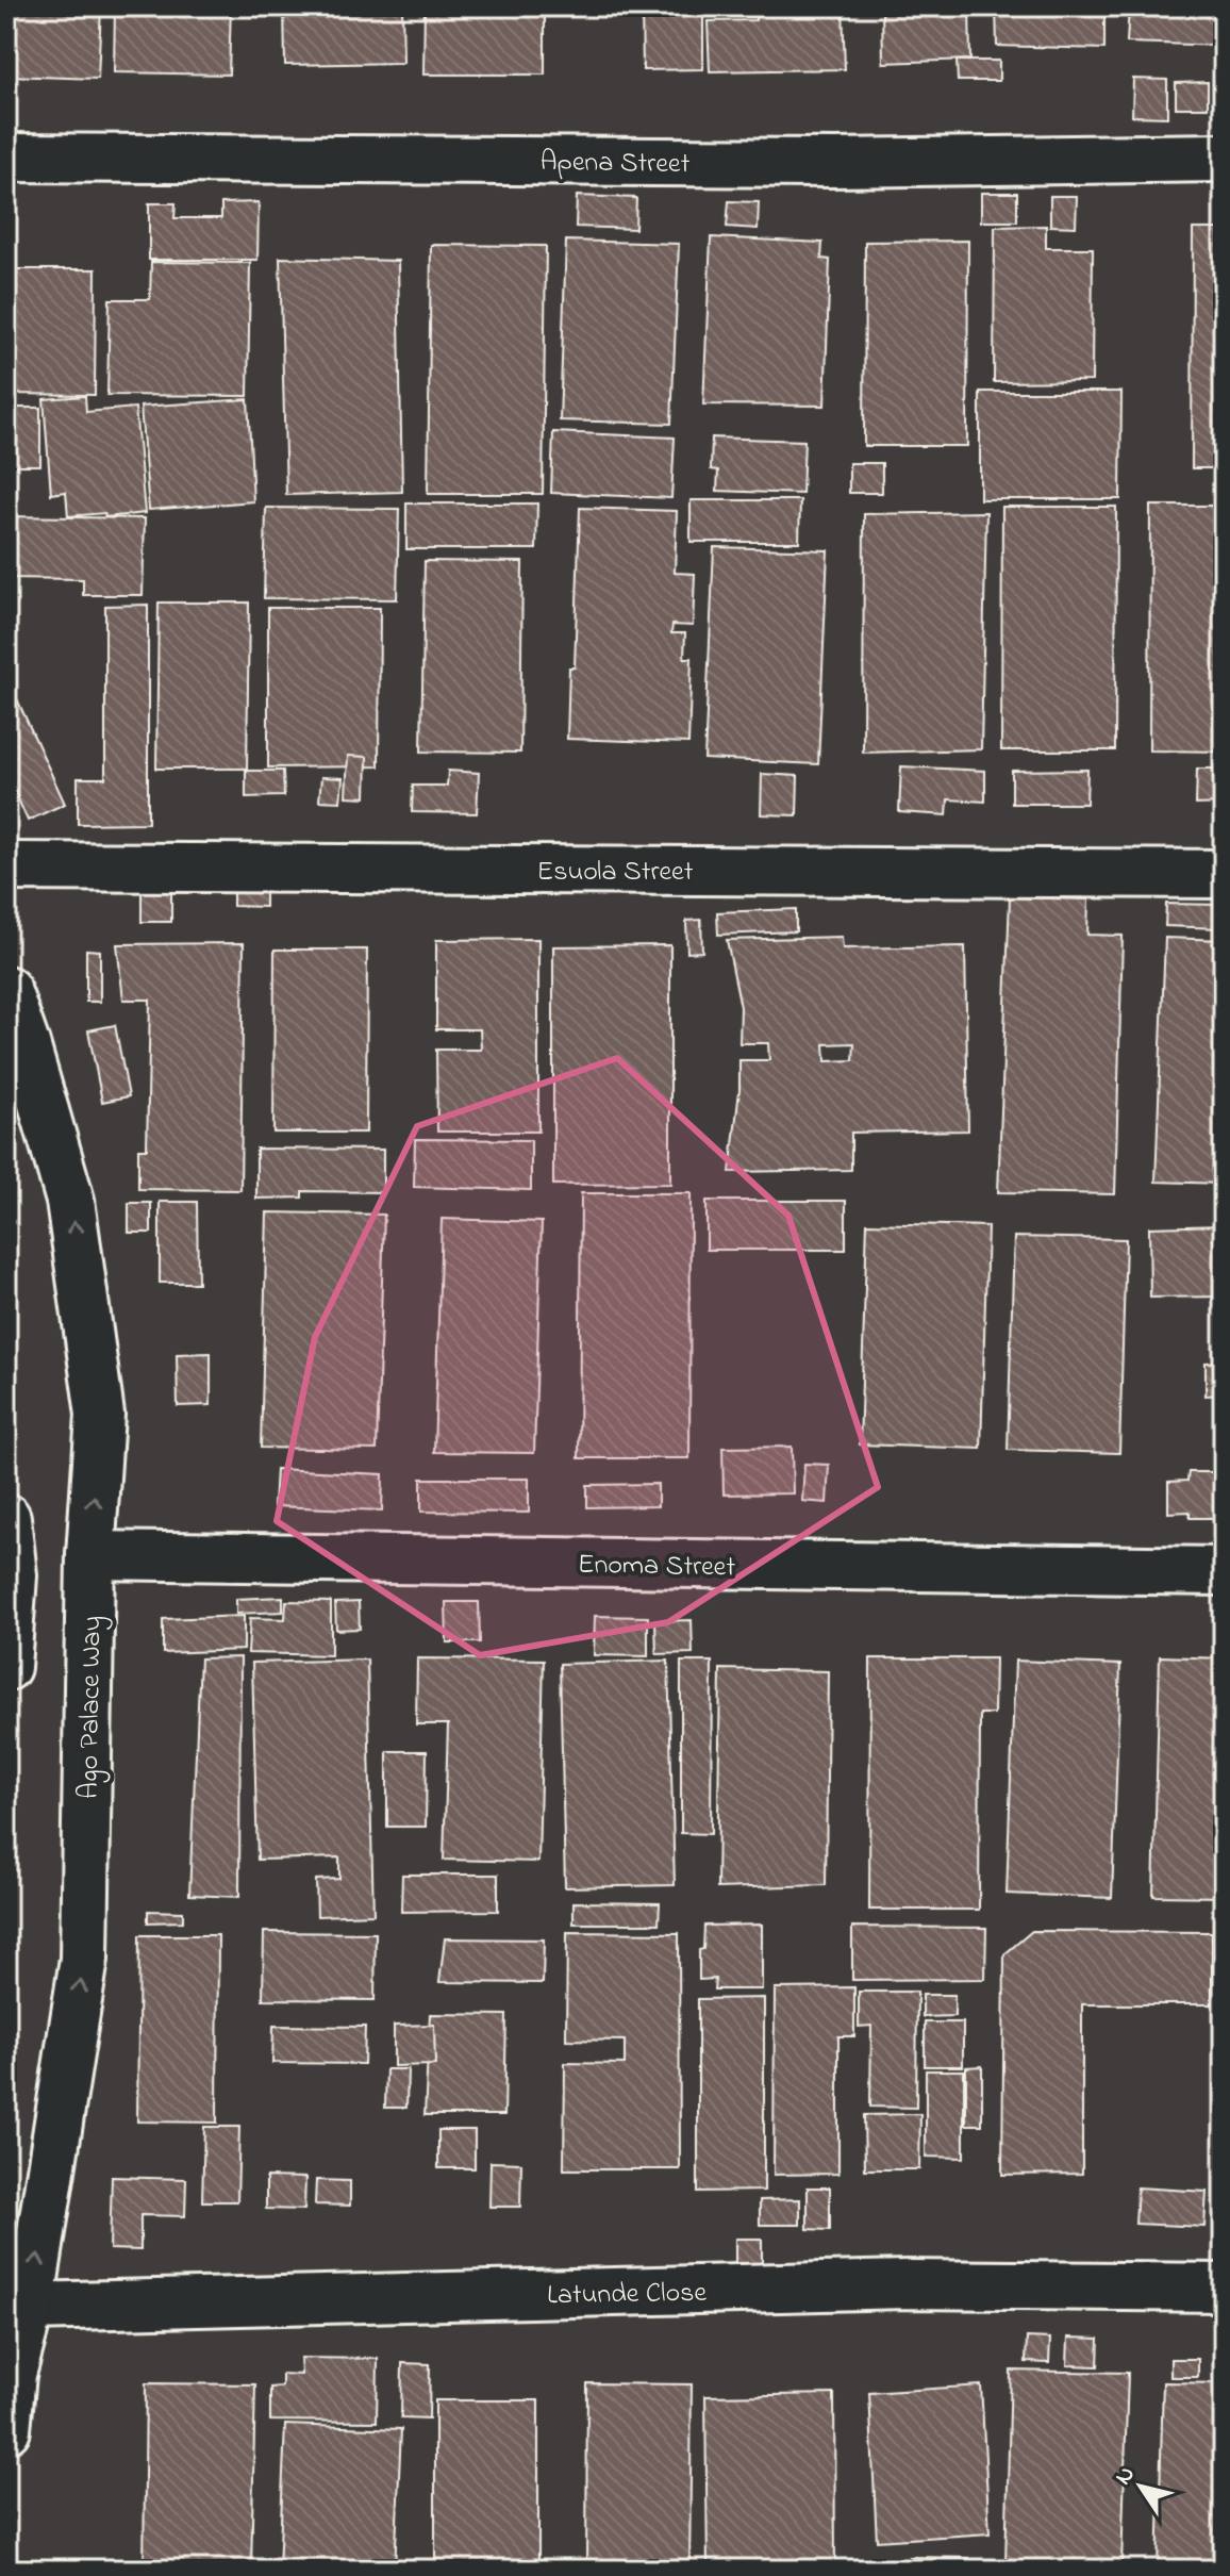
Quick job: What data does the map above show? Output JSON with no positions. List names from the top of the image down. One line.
{"streets":{"street":["Apena Street","Esuola Street","Enoma Street","Ago Palace Way","Latunde Close"]},"crossings":[["Enoma Street","Ago Palace Way"],["Ago Palace Way","Latunde Close"]],"one_way":["Ago Palace Way"],"north":"top left"}
